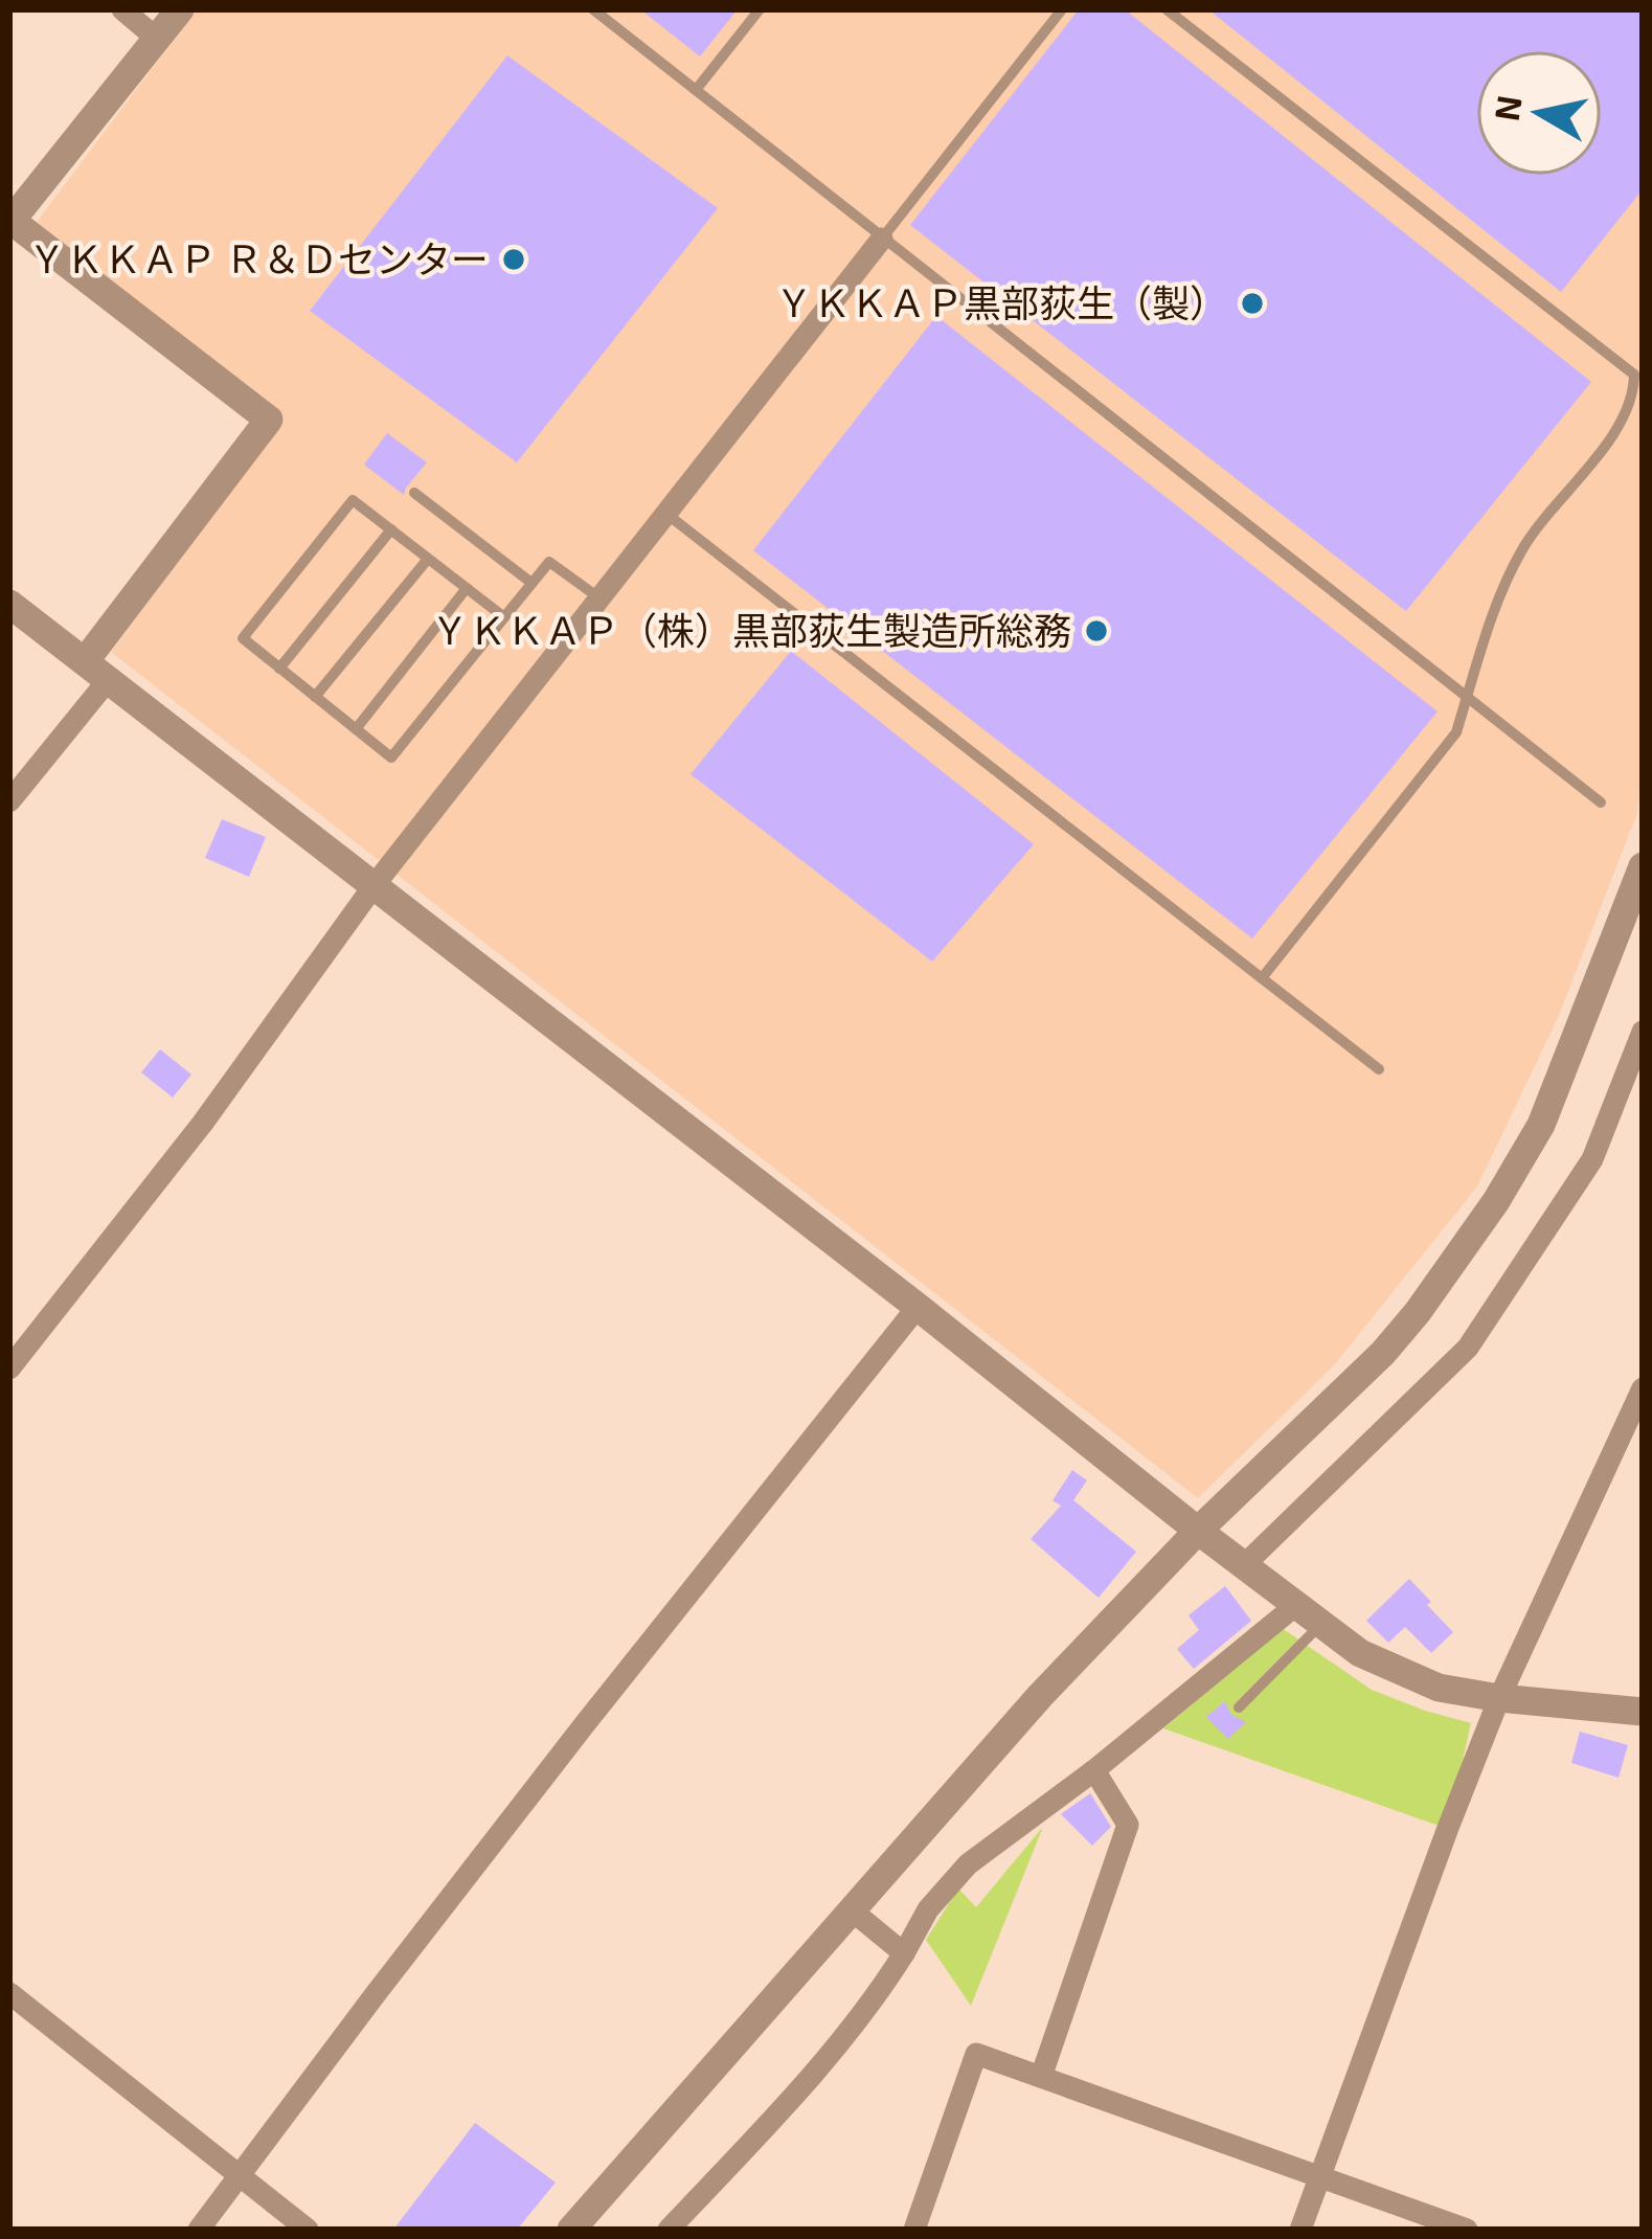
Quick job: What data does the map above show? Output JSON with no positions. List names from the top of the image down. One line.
{"places":["ＹＫＫＡＰ Ｒ＆Ｄセンター","ＹＫＫＡＰ黒部荻生（製）","ＹＫＫＡＰ（株）黒部荻生製造所総務"],"north":"left"}
